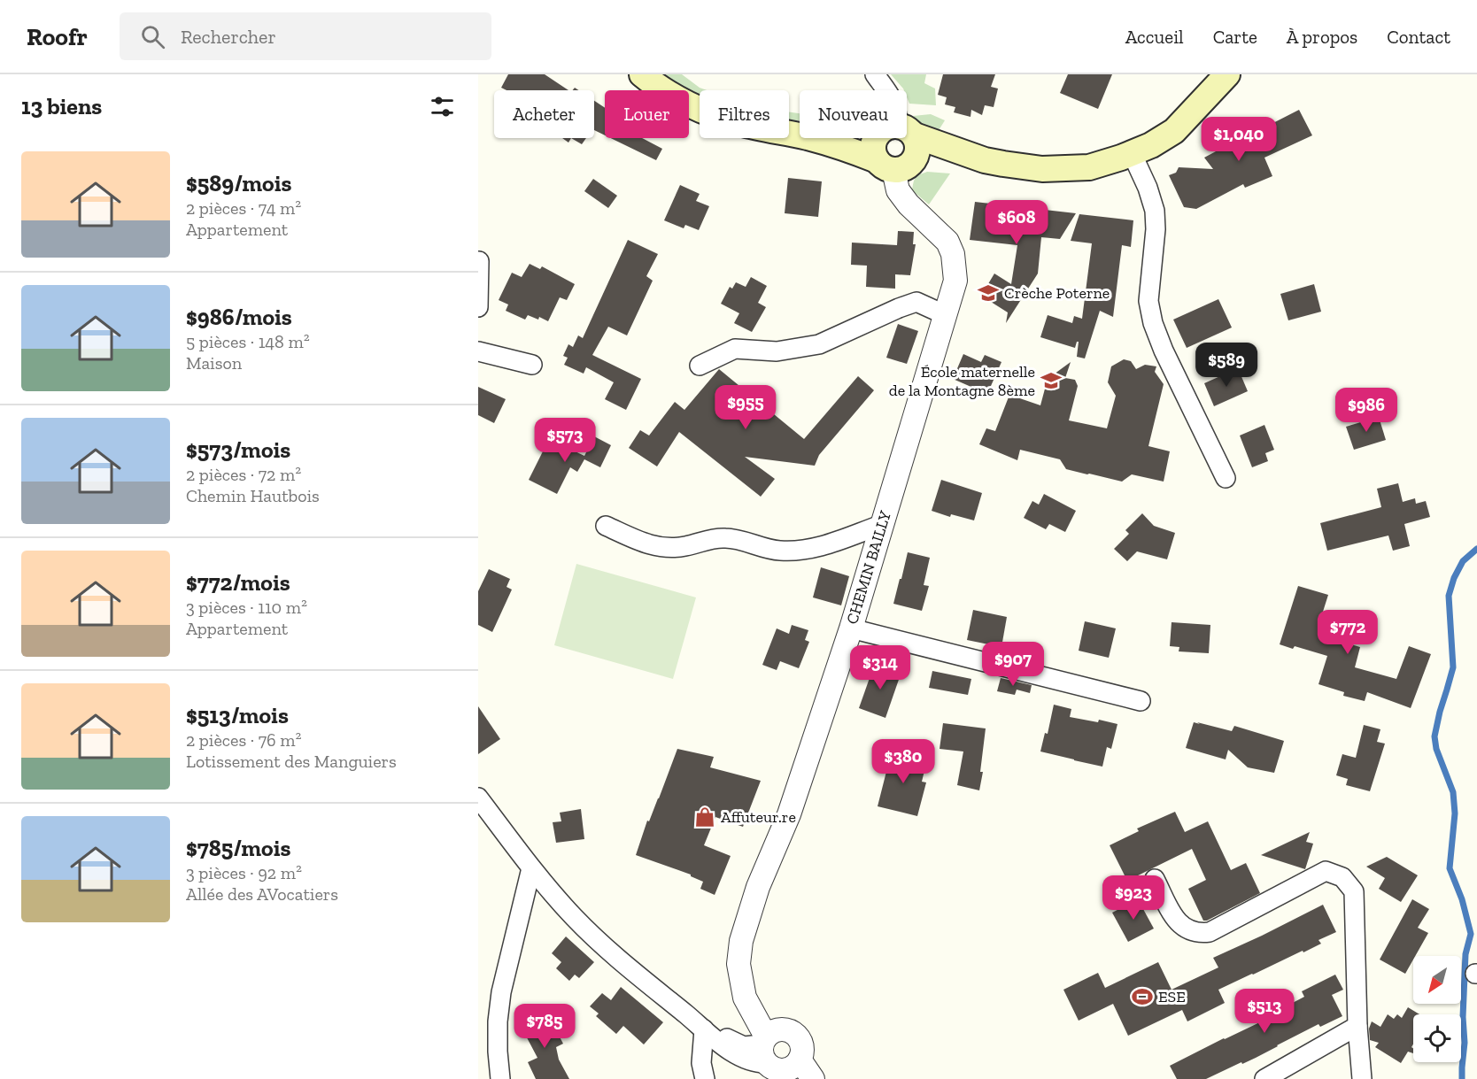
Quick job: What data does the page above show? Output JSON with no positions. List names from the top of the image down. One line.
{"streets":{"street":["CHEMIN BAILLY"]},"places":{"school or university":["Crèche Poterne","École maternelle de la Montagne 8ème"],"shop":["Affuteur.re"],"sports":["ESE"]},"north":"bottom left","page":{"header":"Roofr","search":"Rechercher","nav":["Accueil","Carte","À propos","Contact"],"heading":"13 biens","chip":["Acheter","Louer","Filtres","Nouveau"],"price":["$1,040","$608","$589","$955","$986","$573","$772","$907","$314","$380","$923","$513","$785"],"list":[{"name":"$589/mois","note":"2 pièces · 74 m² · Appartement"},{"name":"$986/mois","note":"5 pièces · 148 m² · Maison"},{"name":"$573/mois","note":"2 pièces · 72 m² · Chemin Hautbois"},{"name":"$772/mois","note":"3 pièces · 110 m² · Appartement"},{"name":"$513/mois","note":"2 pièces · 76 m² · Lotissement des Manguiers"},{"name":"$785/mois","note":"3 pièces · 92 m² · Allée des AVocatiers"}]}}
